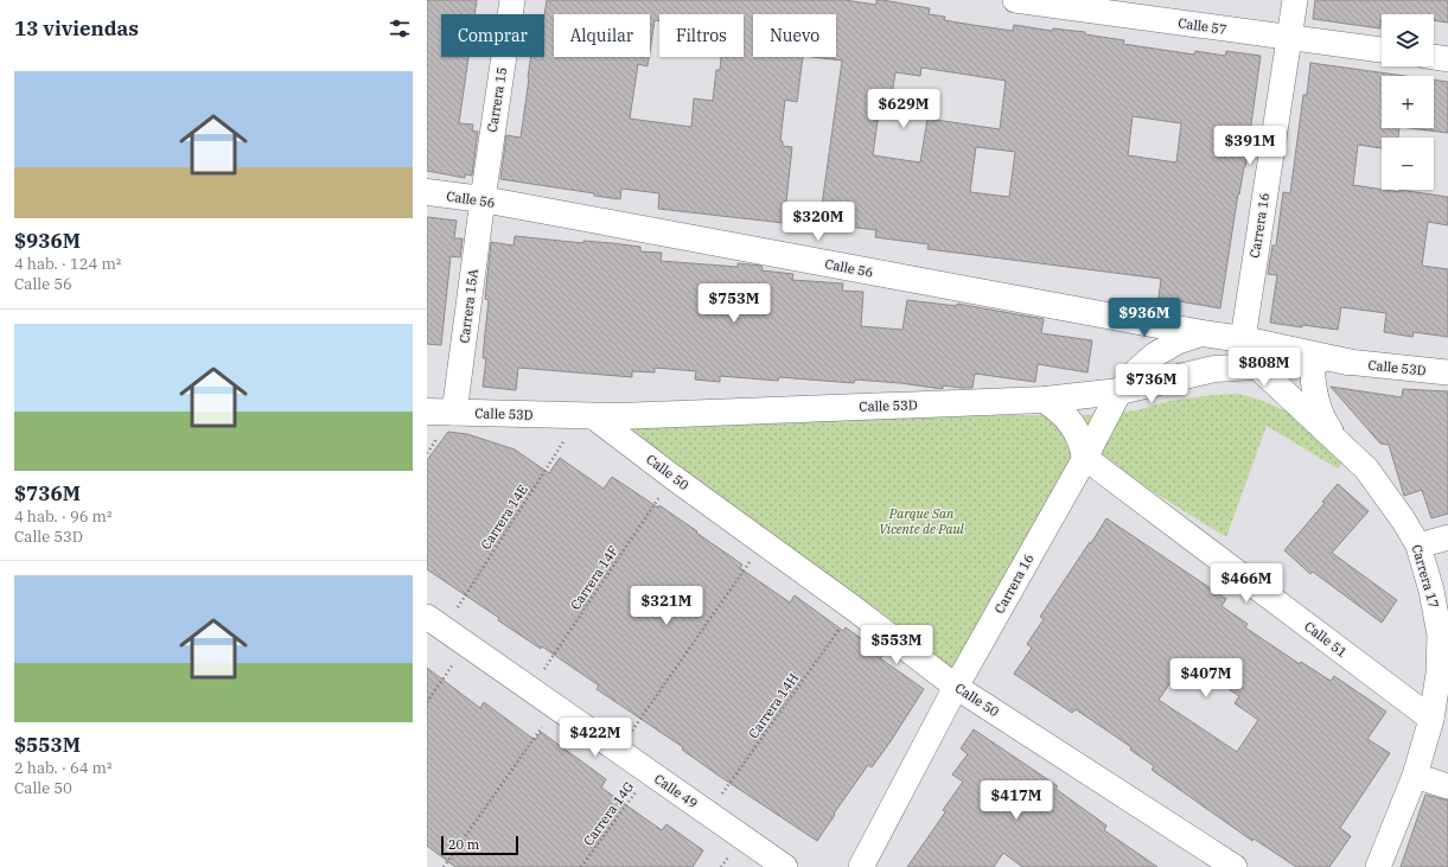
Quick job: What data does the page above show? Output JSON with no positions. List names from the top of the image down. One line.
{"streets":{"street":["Calle 57","Carrera 15","Calle 56","Carrera 16","Carrera 15A","Calle 53D","Calle 50","Carrera 17","Calle 51","Calle 49"],"path":["Carrera 14E","Carrera 14F","Carrera 14H","Carrera 14G"]},"crossings":[["Calle 57","Carrera 16"],["Carrera 15","Calle 56"],["Carrera 15","Carrera 15A"],["Calle 56","Carrera 16"],["Calle 56","Carrera 15A"],["Calle 56","Calle 53D"],["Carrera 16","Calle 53D"],["Carrera 16","Calle 50"],["Carrera 16","Calle 51"],["Carrera 15A","Calle 53D"],["Calle 53D","Calle 50"],["Calle 53D","Carrera 14E"],["Calle 53D","Carrera 17"],["Calle 50","Carrera 14E"],["Calle 50","Carrera 14F"],["Calle 50","Carrera 14H"],["Carrera 14E","Calle 49"],["Carrera 17","Calle 51"],["Carrera 14F","Calle 49"],["Carrera 14H","Calle 49"],["Calle 49","Carrera 14G"]],"parks":["Parque San Vicente de Paul"],"scale_bar":"20 m","page":{"heading":"13 viviendas","map_buttons":["+","−"],"chip":["Comprar","Alquilar","Filtros","Nuevo"],"list":[{"name":"$936M","note":"4 hab. · 124 m² · Calle 56"},{"name":"$736M","note":"4 hab. · 96 m² · Calle 53D"},{"name":"$553M","note":"2 hab. · 64 m² · Calle 50"}],"price":["$629M","$391M","$320M","$753M","$936M","$808M","$736M","$466M","$321M","$553M","$407M","$422M","$417M"],"scale":"20 m"}}
